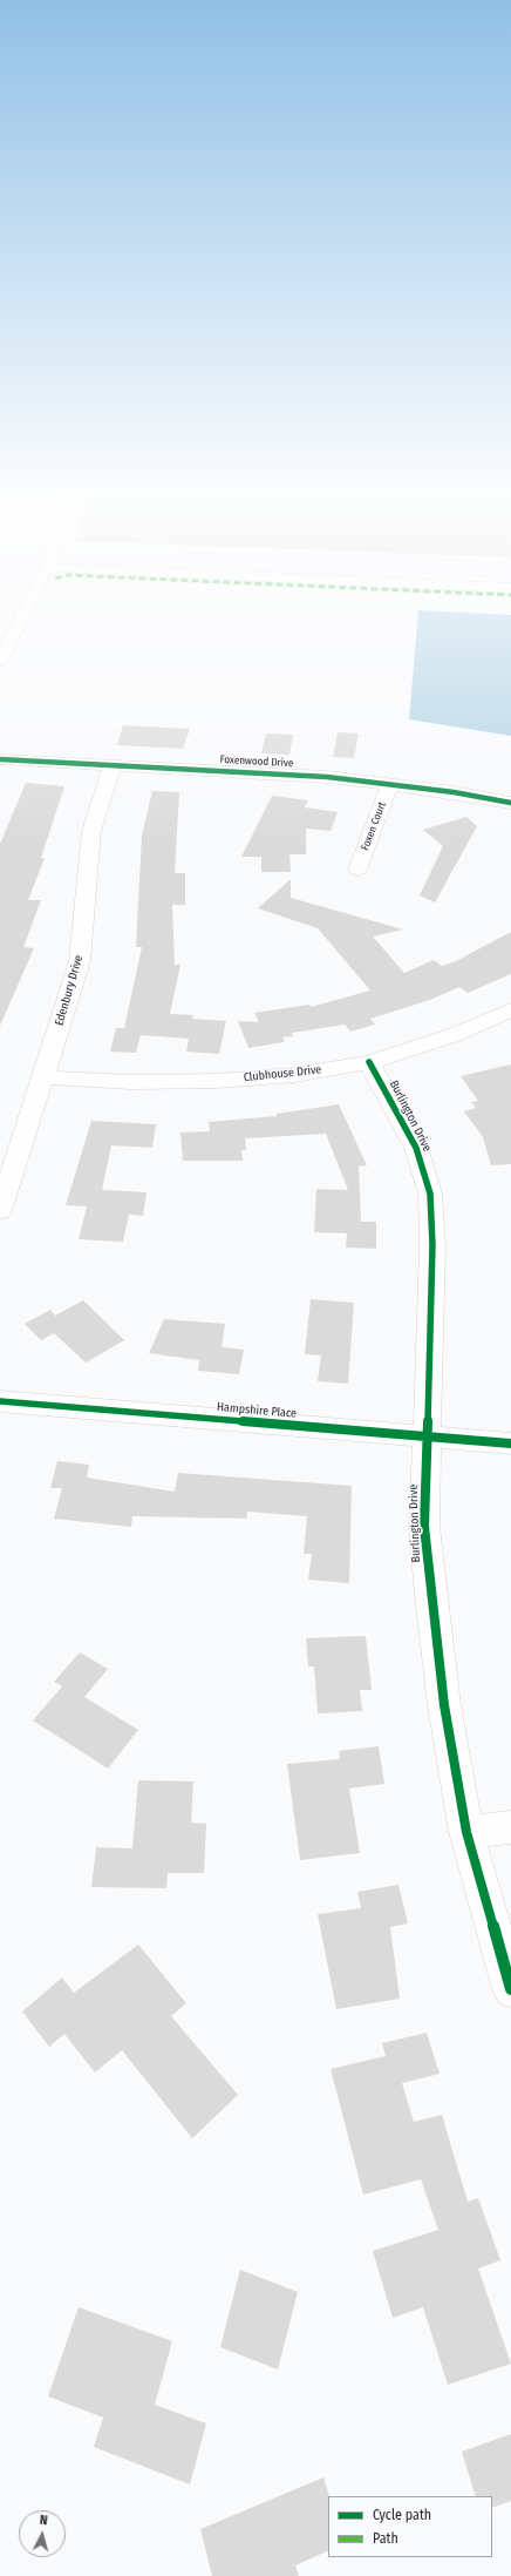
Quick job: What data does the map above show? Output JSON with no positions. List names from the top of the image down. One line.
{"streets":{"street":["Foxenwood Drive","Foxen Court","Edenbury Drive","Clubhouse Drive","Burlington Drive","Hampshire Place"]},"crossings":[["Foxenwood Drive","Foxen Court"],["Foxenwood Drive","Edenbury Drive"],["Edenbury Drive","Clubhouse Drive"],["Clubhouse Drive","Burlington Drive"],["Burlington Drive","Hampshire Place"]],"legend":["Cycle path","Path"],"north":"top"}
